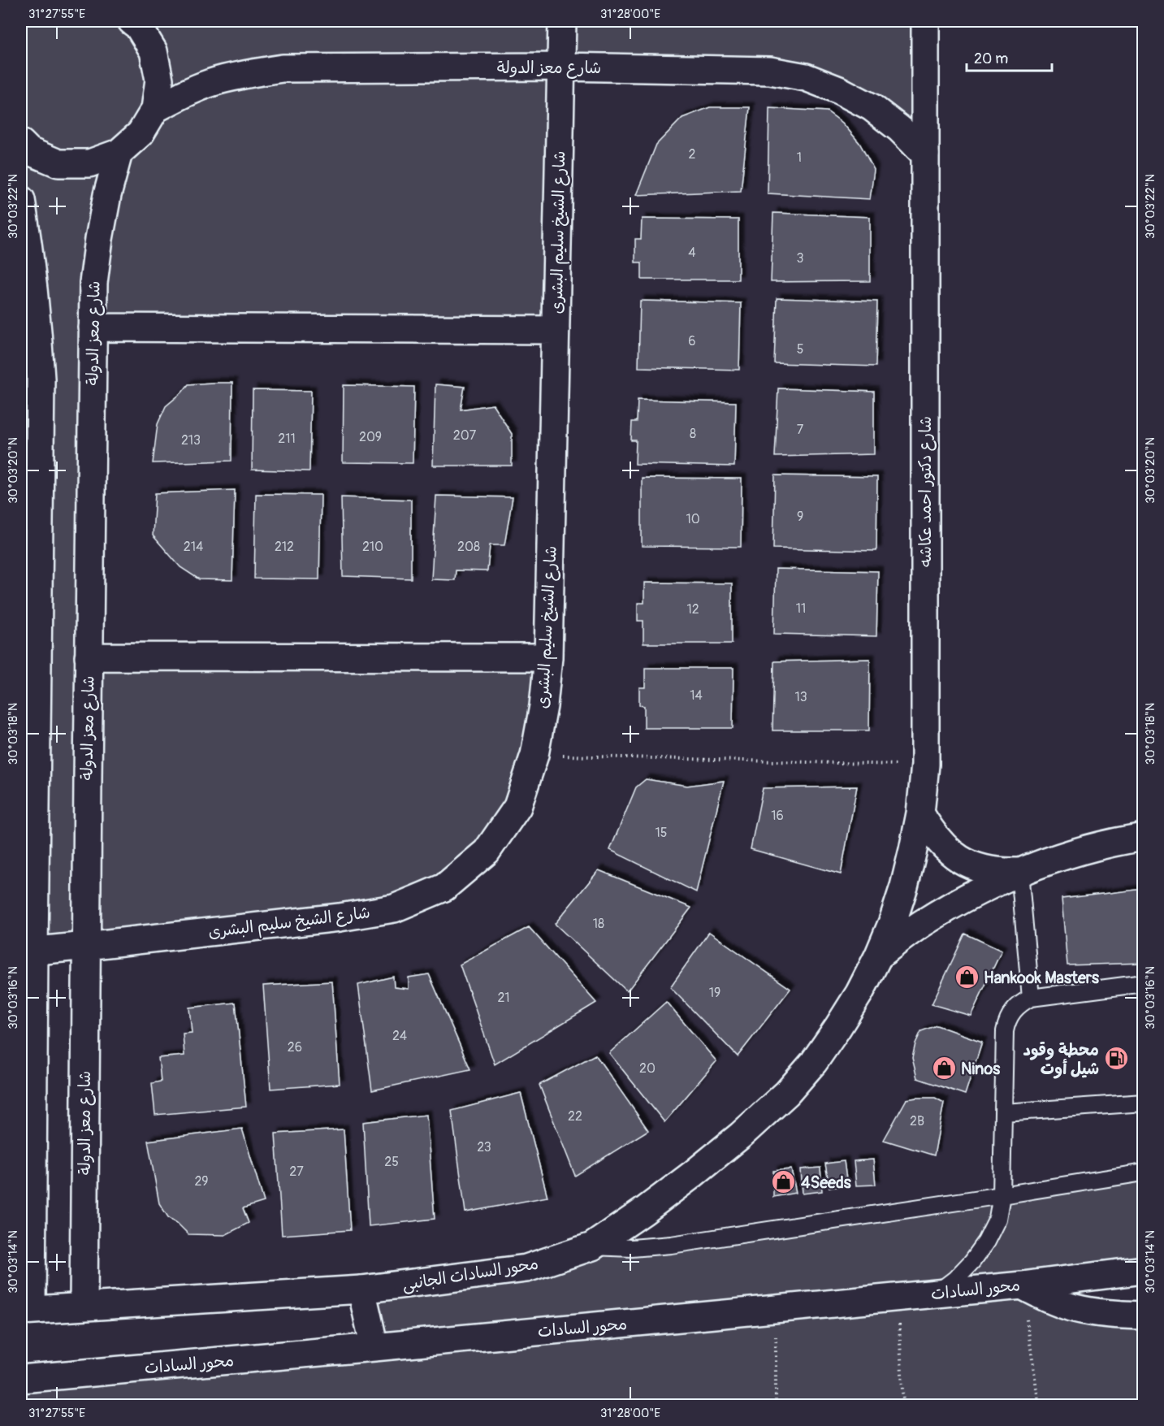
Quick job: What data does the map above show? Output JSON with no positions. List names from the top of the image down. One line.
{"streets":{"street":["شارع معز الدولة","شارع الشيخ سليم البشرى","شارع دكتور احمد عكاشه","محور السادات الجانبى","محور السادات"]},"crossings":[["شارع معز الدولة","شارع الشيخ سليم البشرى"],["شارع معز الدولة","شارع دكتور احمد عكاشه"],["شارع معز الدولة","محور السادات الجانبى"],["شارع دكتور احمد عكاشه","محور السادات الجانبى"]],"places":{"shop":["Hankook Masters","Ninos","4Seeds"],"fuel station":["محطة وقود شيل أوت"]},"house_numbers":["2","1","4","3","6","5","7","8","207","209","211","213","9","10","214","212","210","208","11","12","14","13","16","15","18","19","21","24","26","20","22","2B","23","25","27","29"],"scale_bar":"20 m","coordinates":["31°27'55\"E","31°28'00\"E","30°03'22\"N","30°03'20\"N","30°03'18\"N","30°03'16\"N","30°03'14\"N"]}
